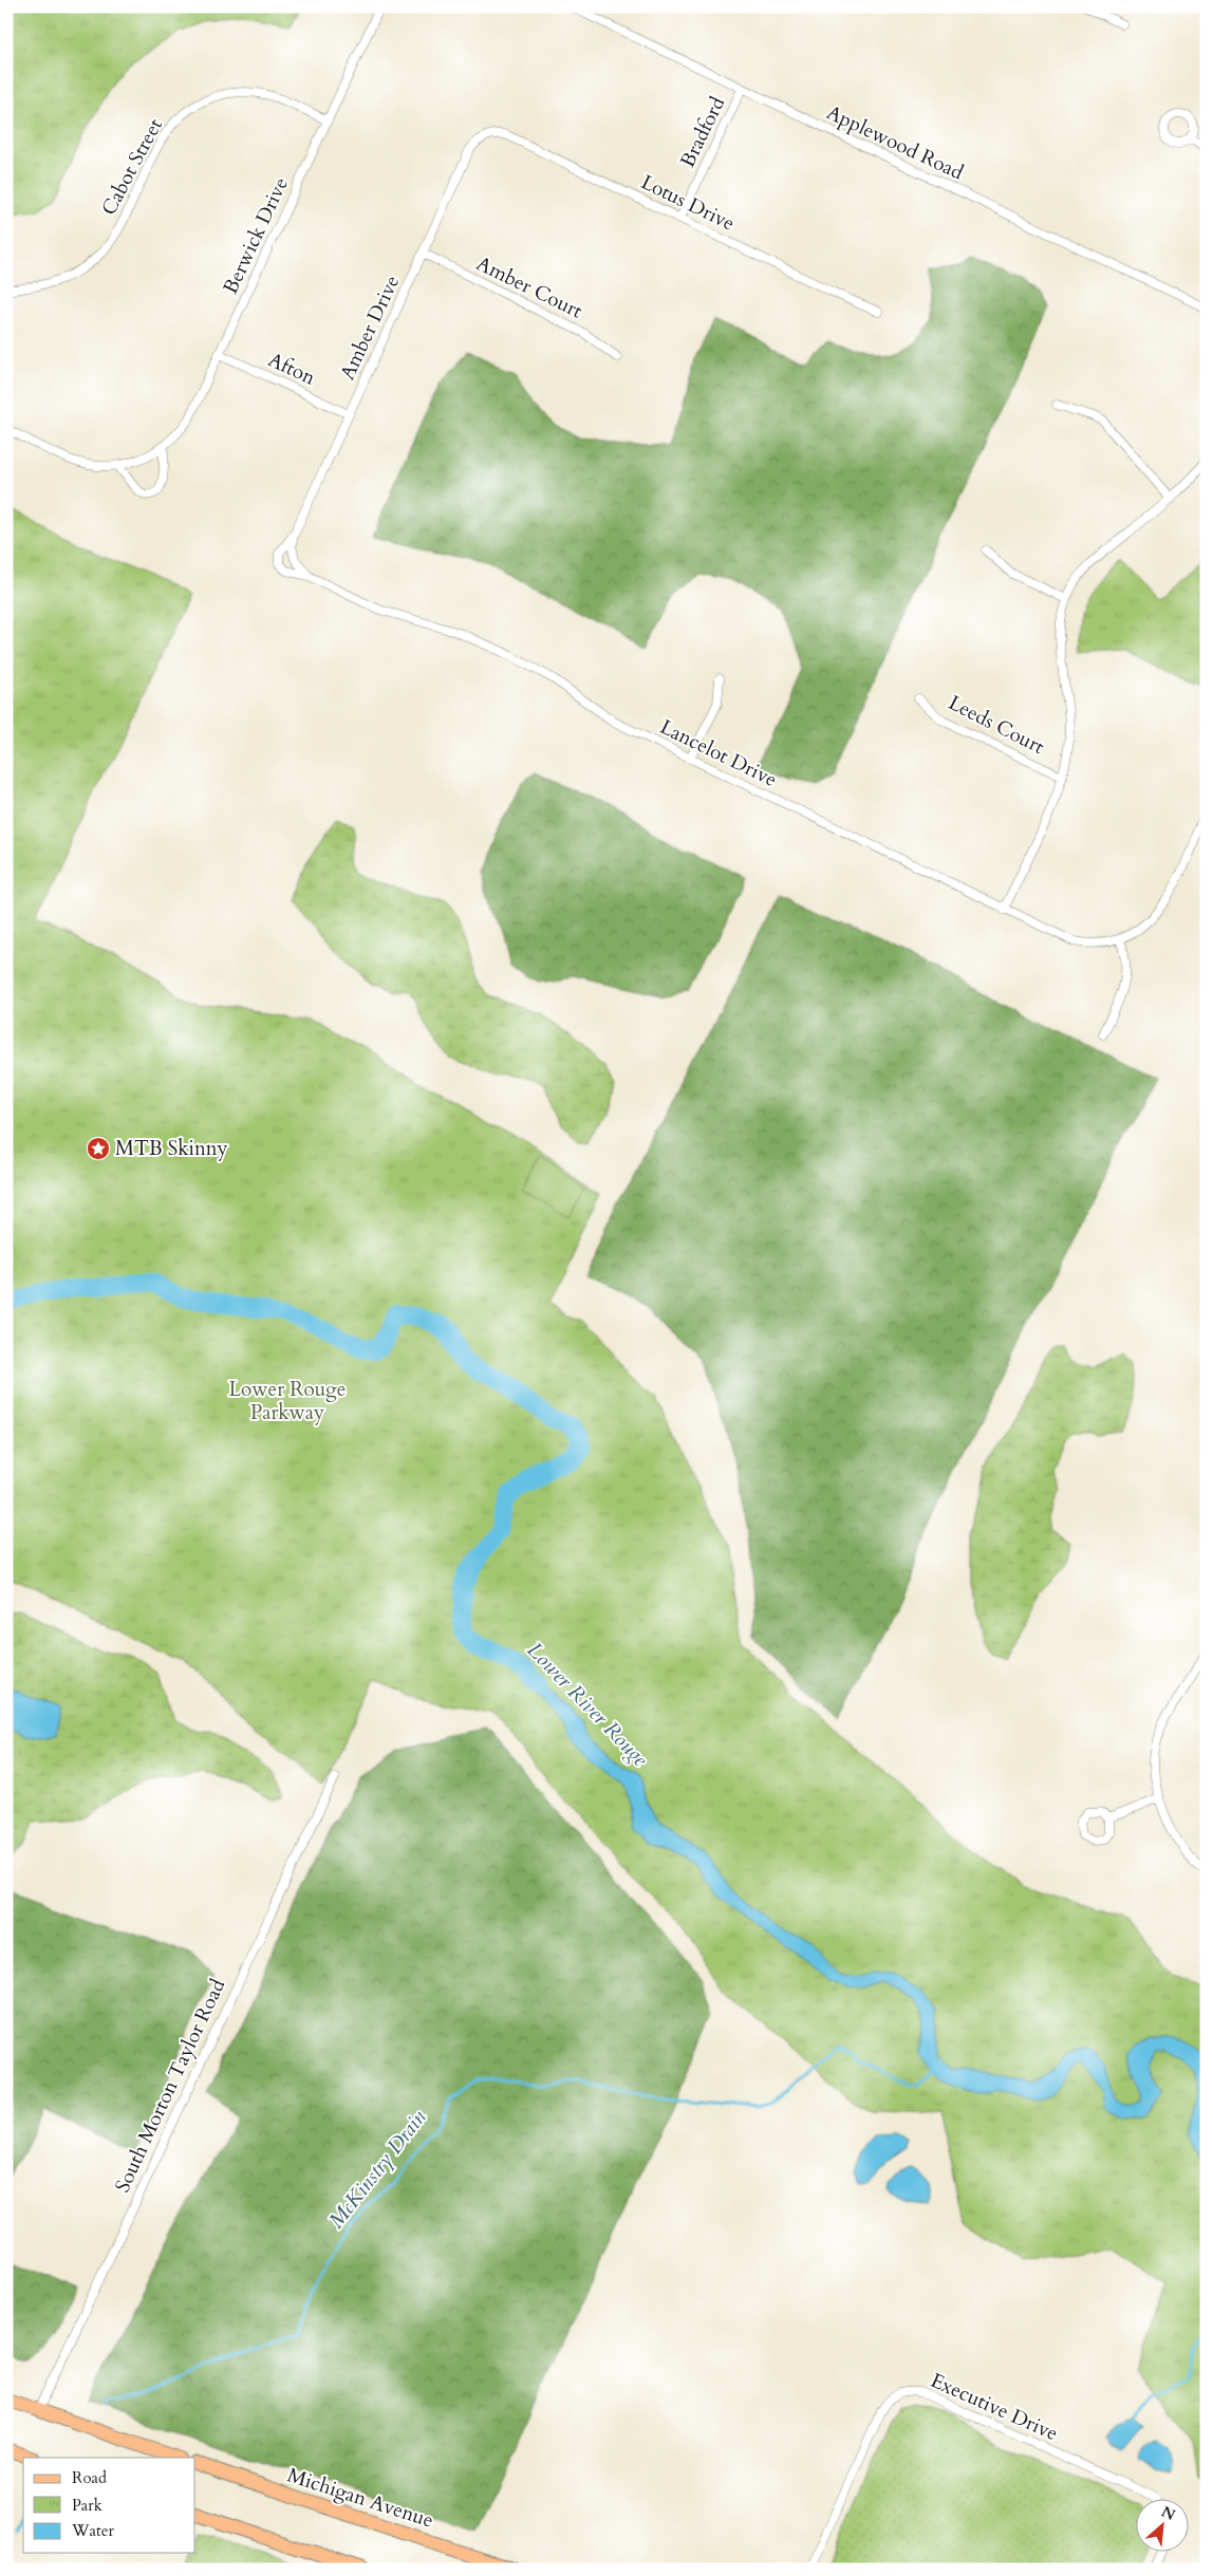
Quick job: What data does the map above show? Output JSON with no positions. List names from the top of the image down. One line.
{"streets":{"main road":["Michigan Avenue"],"street":["Bradford","Applewood Road","Cabot Street","Lotus Drive","Berwick Drive","Amber Court","Amber Drive","Afton","Leeds Court","Lancelot Drive","South Morton Taylor Road","Executive Drive"]},"crossings":[["Bradford","Applewood Road"],["Bradford","Lotus Drive"],["Cabot Street","Berwick Drive"],["Lotus Drive","Amber Drive"],["Berwick Drive","Afton"],["Amber Court","Amber Drive"],["Amber Drive","Afton"],["Amber Drive","Lancelot Drive"]],"water":["Lower River Rouge","McKinstry Drain"],"parks":["Lower Rouge Parkway"],"places":{"place":["MTB Skinny"]},"legend":["Road","Park","Water"],"north":"top right"}
